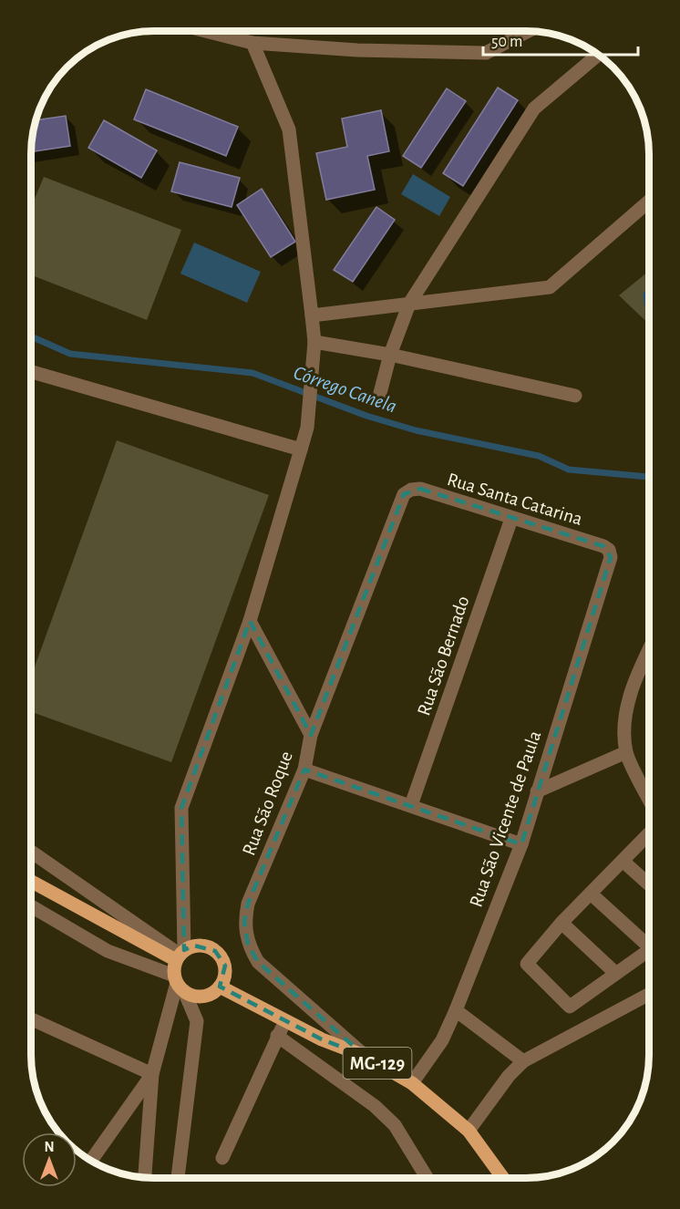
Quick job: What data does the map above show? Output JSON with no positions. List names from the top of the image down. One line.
{"streets":{"main road":["MG-129"],"street":["Rua Santa Catarina","Rua São Bernado","Rua São Roque","Rua São Vicente de Paula"]},"crossings":[["Rua Santa Catarina","Rua São Bernado"],["Rua Santa Catarina","Rua São Roque"],["Rua Santa Catarina","Rua São Vicente de Paula"],["Rua São Roque","MG-129"],["Rua São Vicente de Paula","MG-129"]],"water":["Córrego Canela"],"scale_bar":"50 m","north":"top"}
